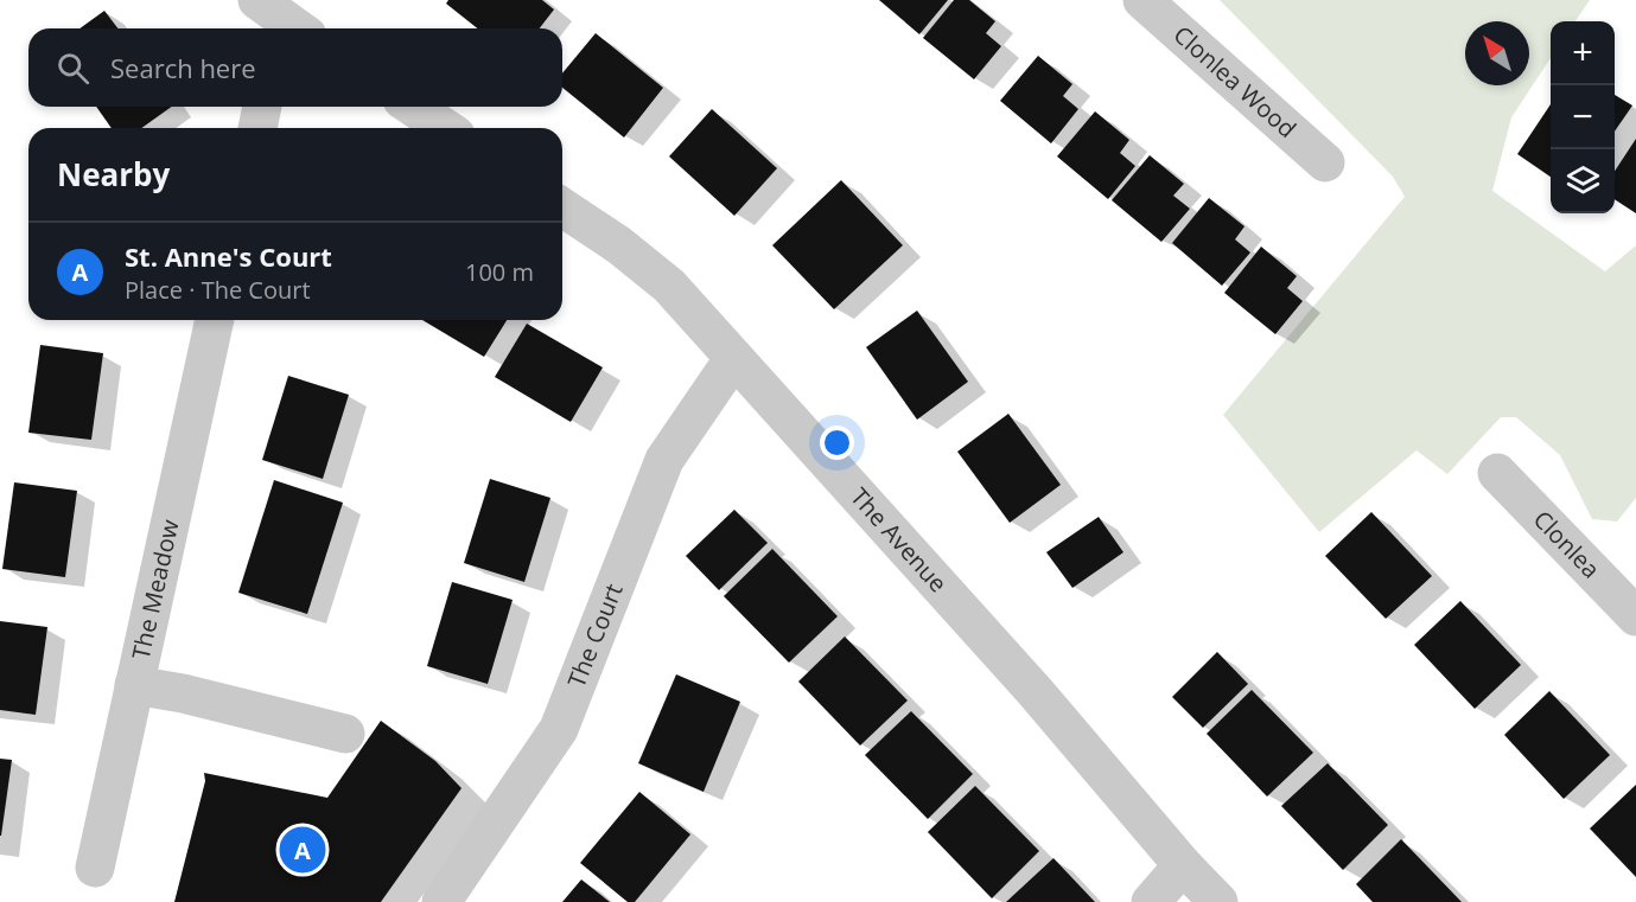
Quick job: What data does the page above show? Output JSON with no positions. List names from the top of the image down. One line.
{"streets":{"street":["Clonlea Wood","The Avenue","Clonlea","The Meadow","The Court"]},"crossings":[["The Avenue","The Court"]],"north":"top left","page":{"map_buttons":["+","−"],"search":"Search here","heading":"Nearby","list":[{"mark":"A","name":"St. Anne's Court","note":"Place · The Court","value":"100 m"}],"pins":"A"}}
